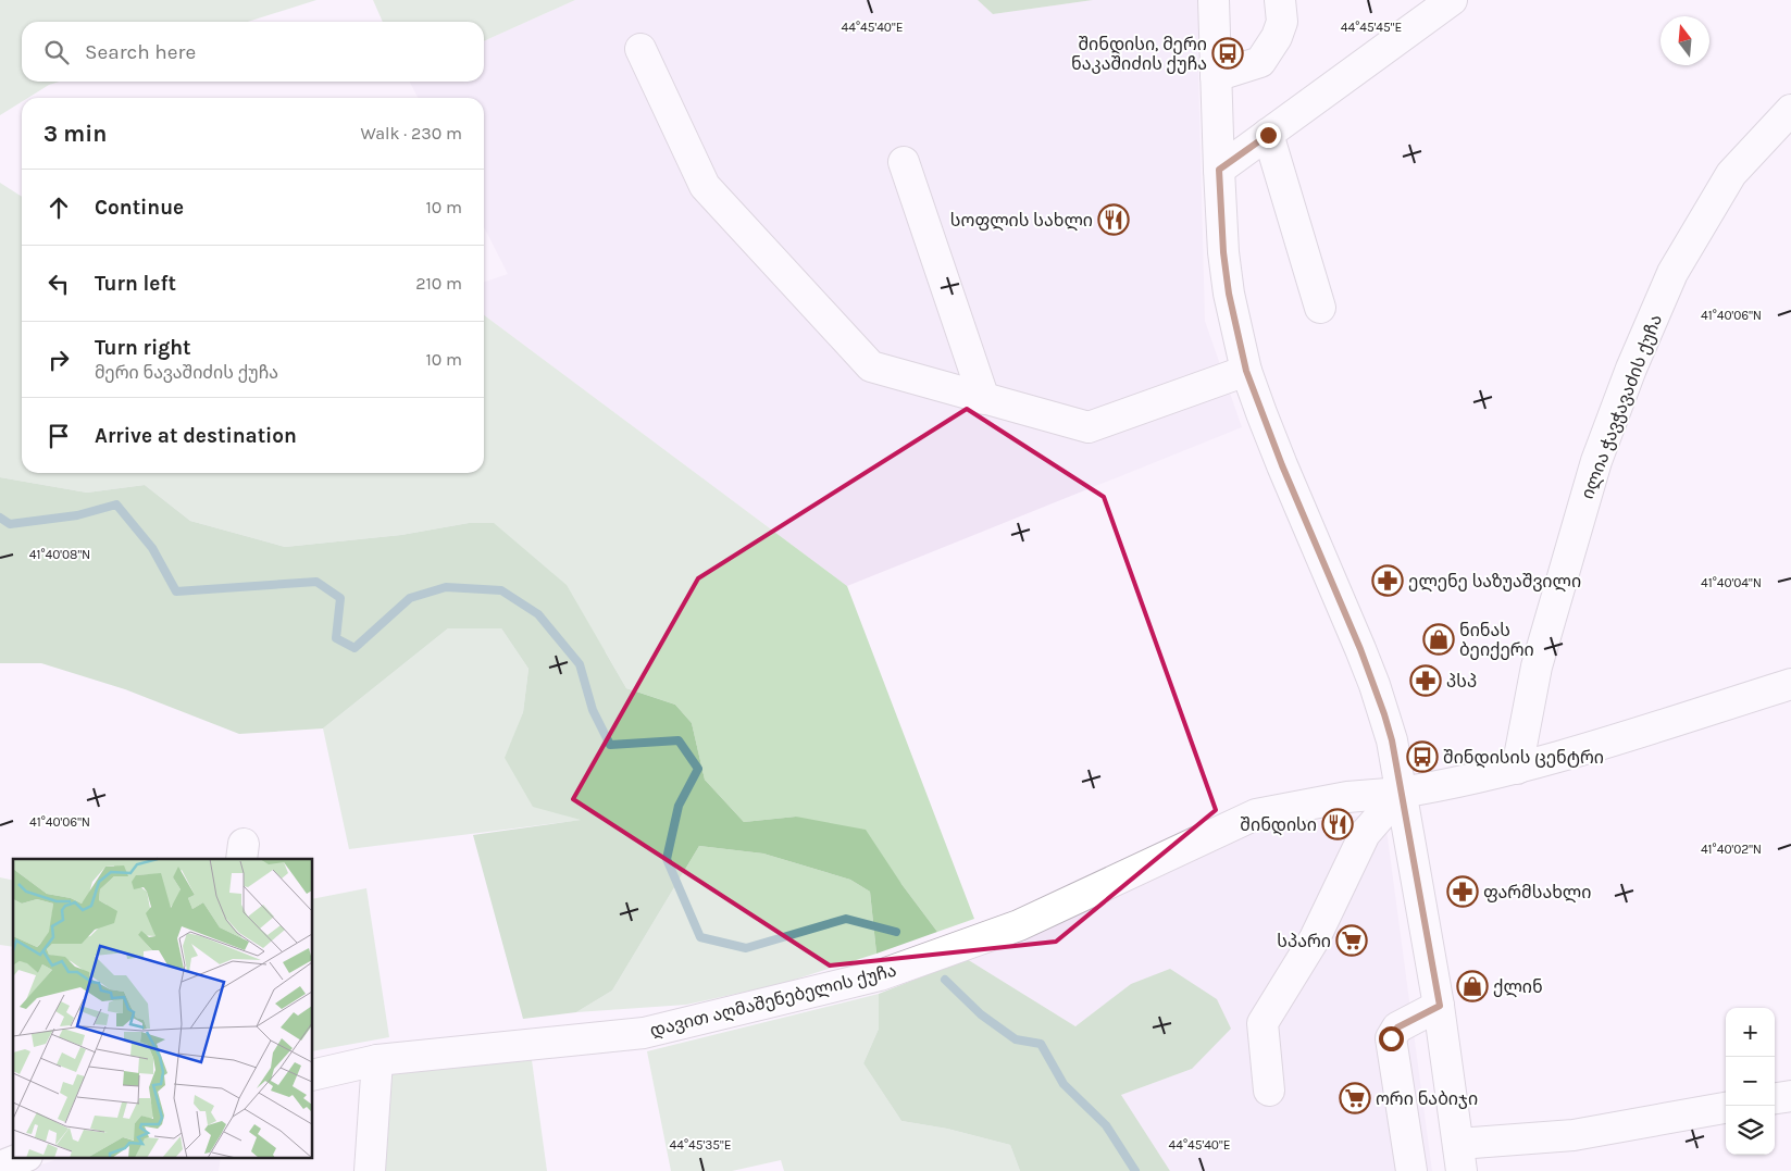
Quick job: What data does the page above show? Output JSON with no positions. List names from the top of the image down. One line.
{"streets":{"street":["ილია ჭავჭავაძის ქუჩა","დავით აღმაშენებელის ქუჩა"]},"crossings":[["ილია ჭავჭავაძის ქუჩა","დავით აღმაშენებელის ქუჩა"]],"places":{"bus stop":["შინდისი, მერი ნაკაშიძის ქუჩა","შინდისის ცენტრი"],"restaurant":["სოფლის სახლი","შინდისი"],"pharmacy":["ელენე საზუაშვილი","პსპ","ფარმსახლი"],"shop":["ნინას ბეიქერი","ქლინ"],"supermarket":["სპარი","ორი ნაბიჯი"]},"north":"top","page":{"search":"Search here","heading":["3 min","Walk · 230 m"],"list":[["Continue","10 m"],["Turn left","210 m"],["Turn right","მერი ნავაშიძის ქუჩა","10 m"],"Arrive at destination"],"map_buttons":["+","−"]},"coordinates":["44°45'40\"E","44°45'45\"E","41°40'06\"N","41°40'08\"N","41°40'04\"N","41°40'02\"N","44°45'35\"E"]}
